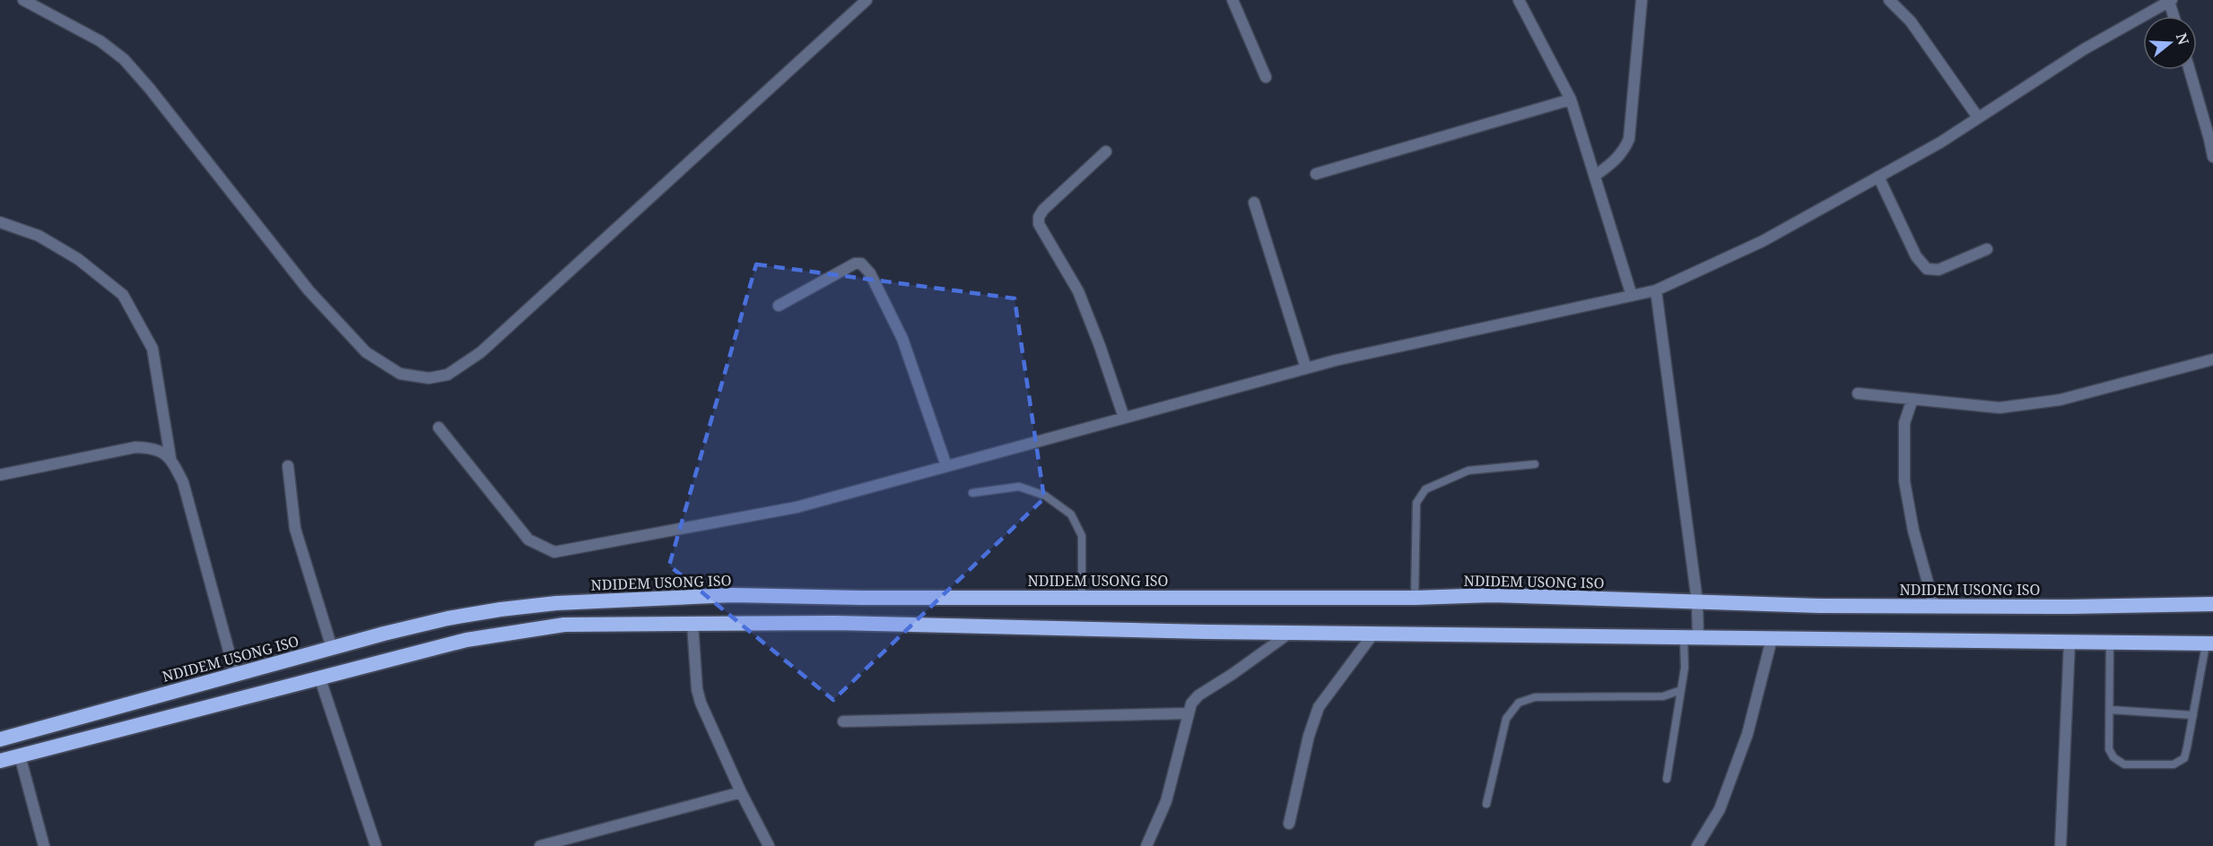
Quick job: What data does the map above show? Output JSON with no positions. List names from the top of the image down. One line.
{"streets":{"highway":["NDIDEM USONG ISO"]},"north":"right"}
